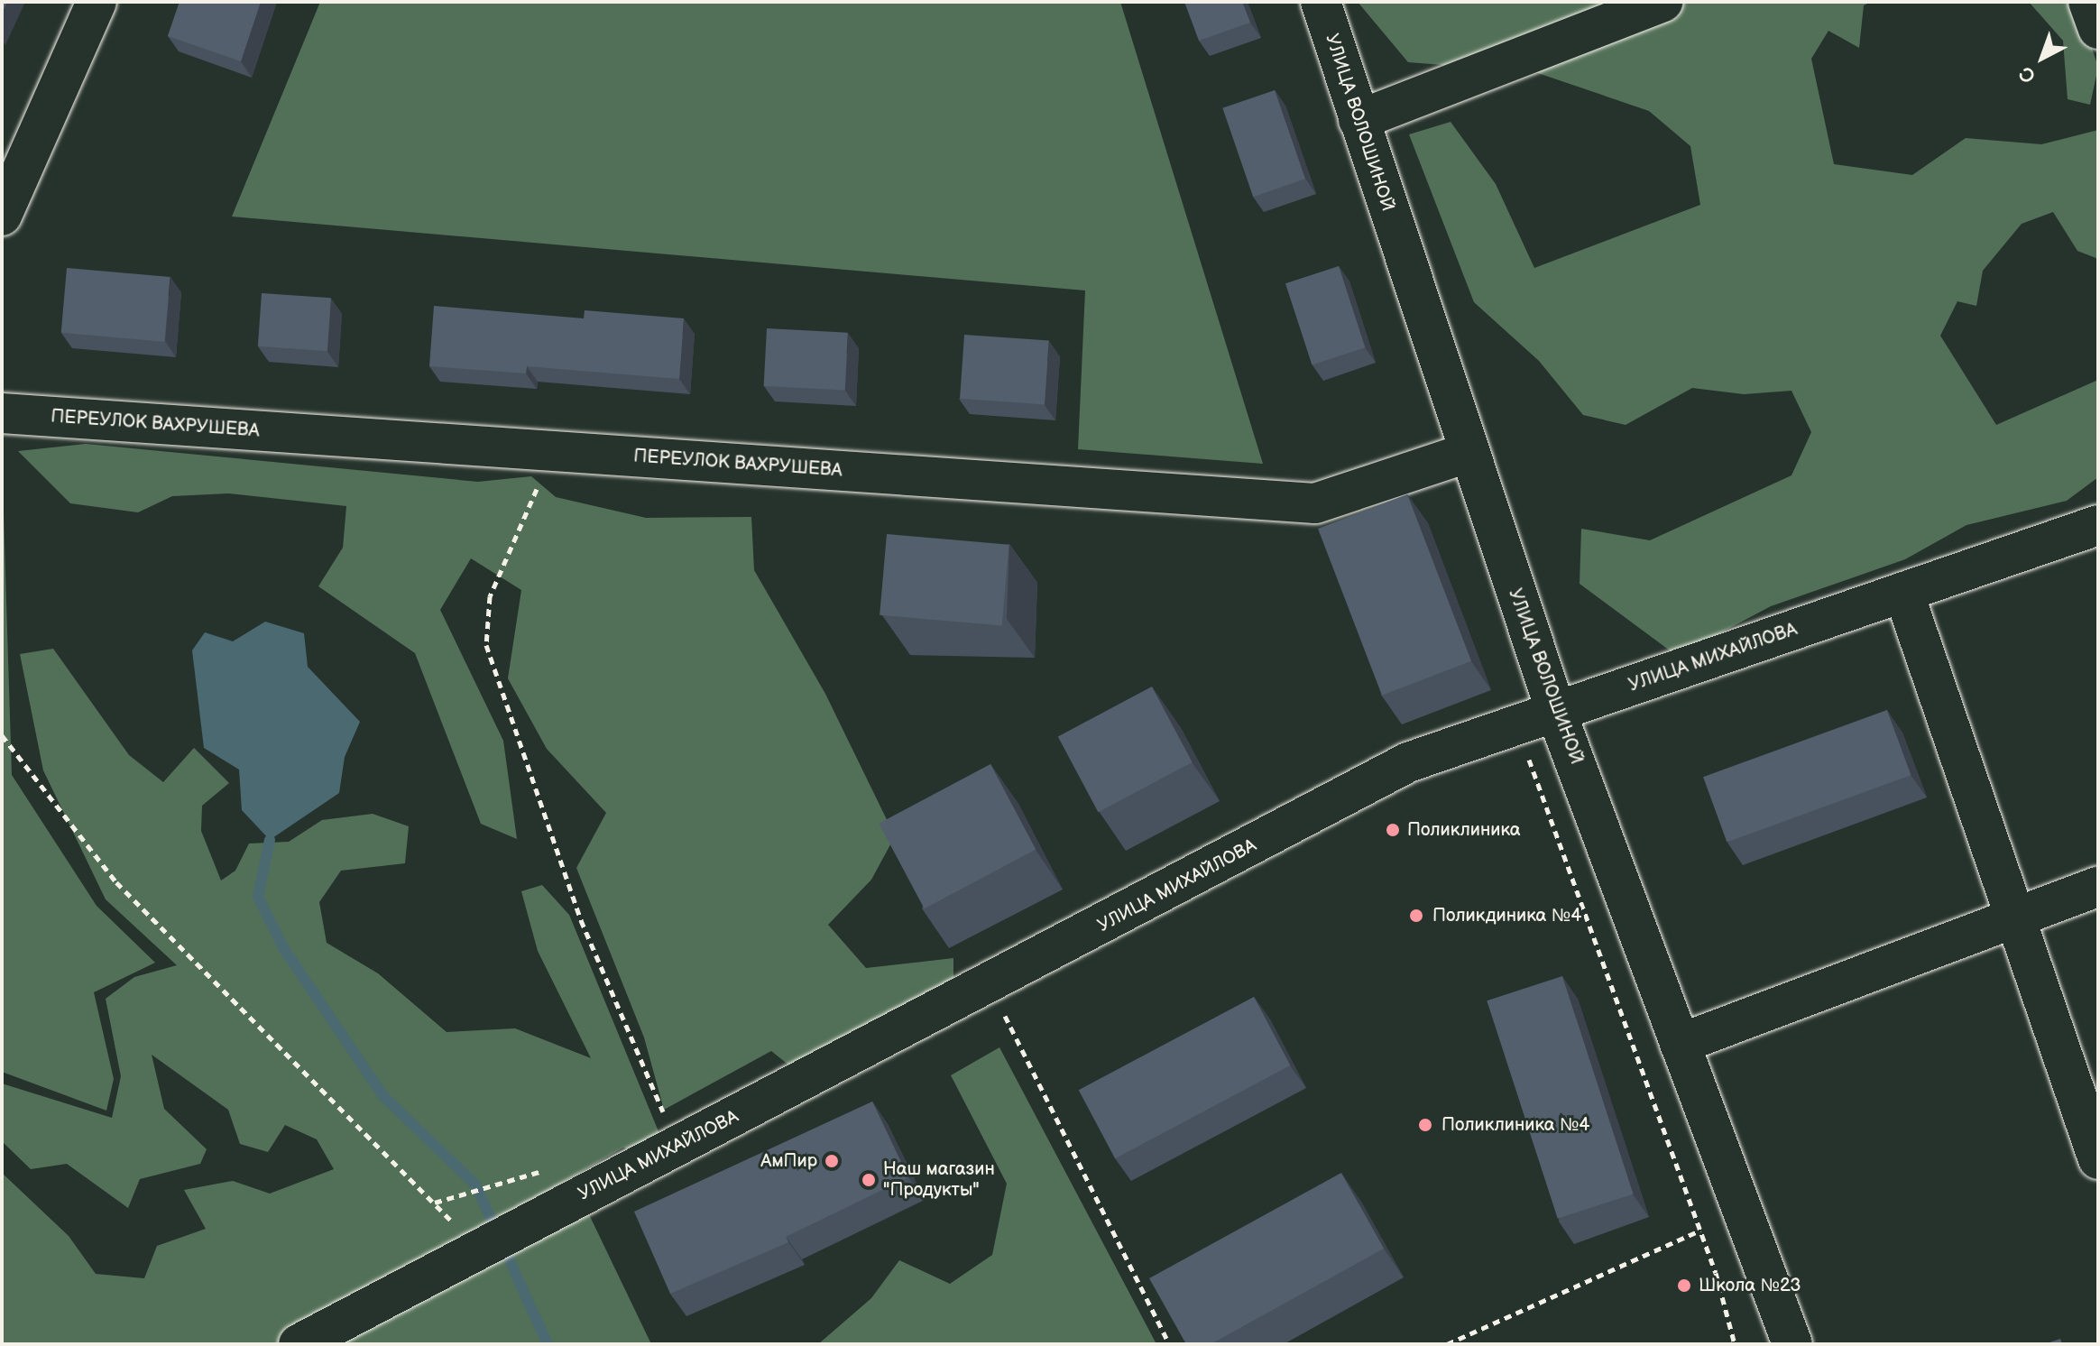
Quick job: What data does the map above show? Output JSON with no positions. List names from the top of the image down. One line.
{"streets":{"street":["УЛИЦА ВОЛОШИНОЙ","ПЕРЕУЛОК ВАХРУШЕВА","УЛИЦА МИХАЙЛОВА"]},"crossings":[["УЛИЦА ВОЛОШИНОЙ","ПЕРЕУЛОК ВАХРУШЕВА"],["УЛИЦА ВОЛОШИНОЙ","УЛИЦА МИХАЙЛОВА"]],"places":["Поликлиника","Поликдиника №4","Поликлиника №4","АмПир","Наш магазин \"Продукты\"","Школа №23"],"north":"bottom left"}
